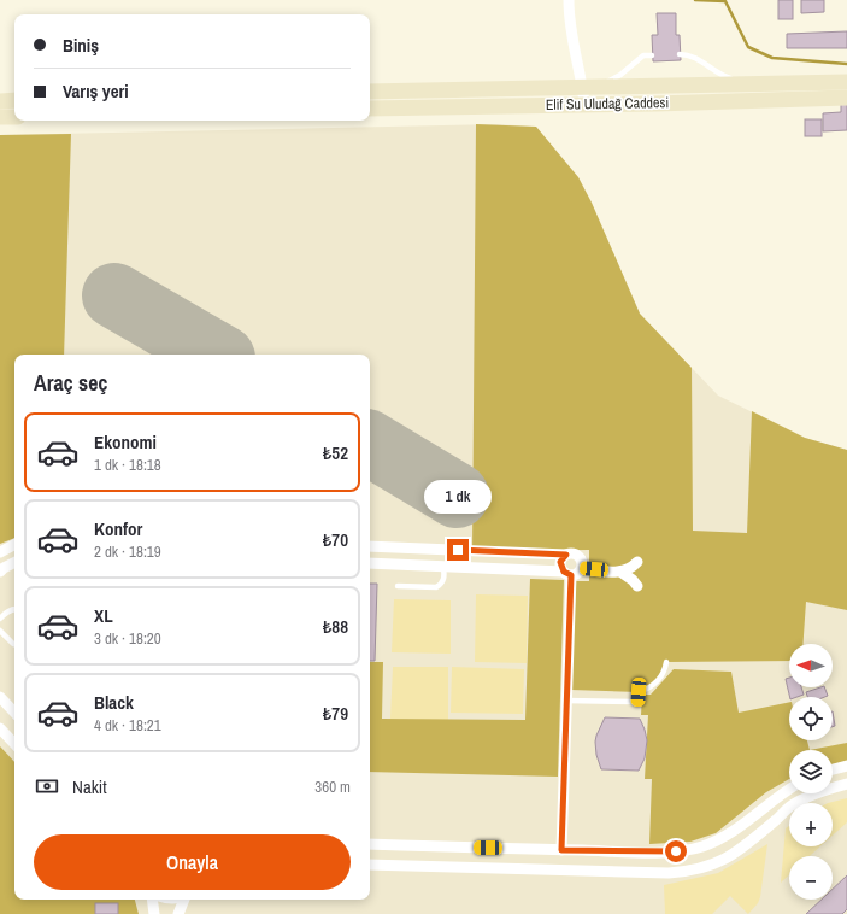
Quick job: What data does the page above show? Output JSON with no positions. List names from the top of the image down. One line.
{"streets":{"main road":["Elif Su Uludağ Caddesi"]},"north":"left","page":{"banner":["Biniş","Varış yeri"],"heading":"Araç seç","list":[{"name":"Ekonomi","note":"1 dk · 18:18","value":"₺52"},{"name":"Konfor","note":"2 dk · 18:19","value":"₺70"},{"name":"XL","note":"3 dk · 18:20","value":"₺88"},{"name":"Black","note":"4 dk · 18:21","value":"₺79"}],"bubble":"1 dk","map_buttons":["+","−"],"pay":["Nakit","360 m"],"buttons":"Onayla"}}
